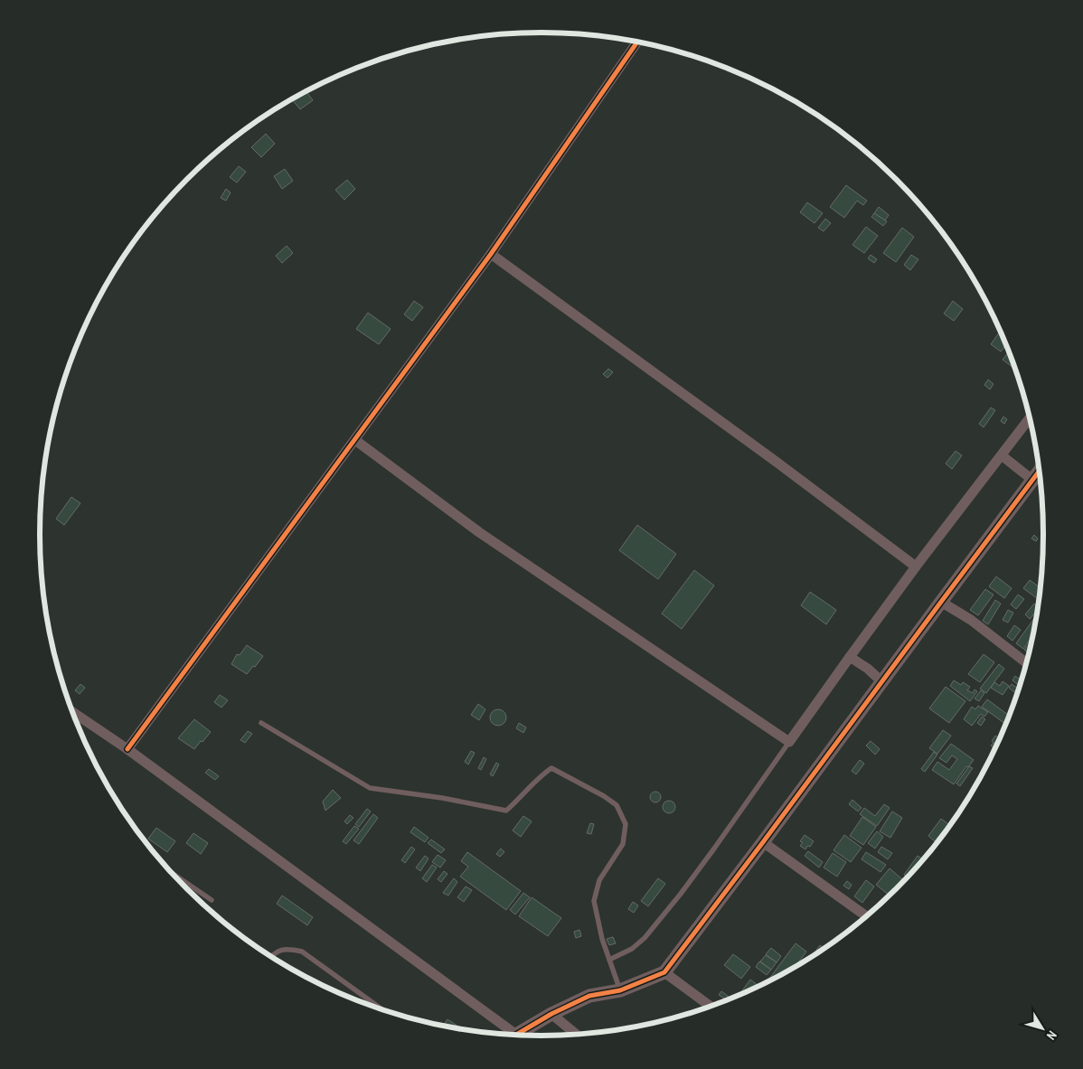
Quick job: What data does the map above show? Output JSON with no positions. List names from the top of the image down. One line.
{"north":"bottom right"}
